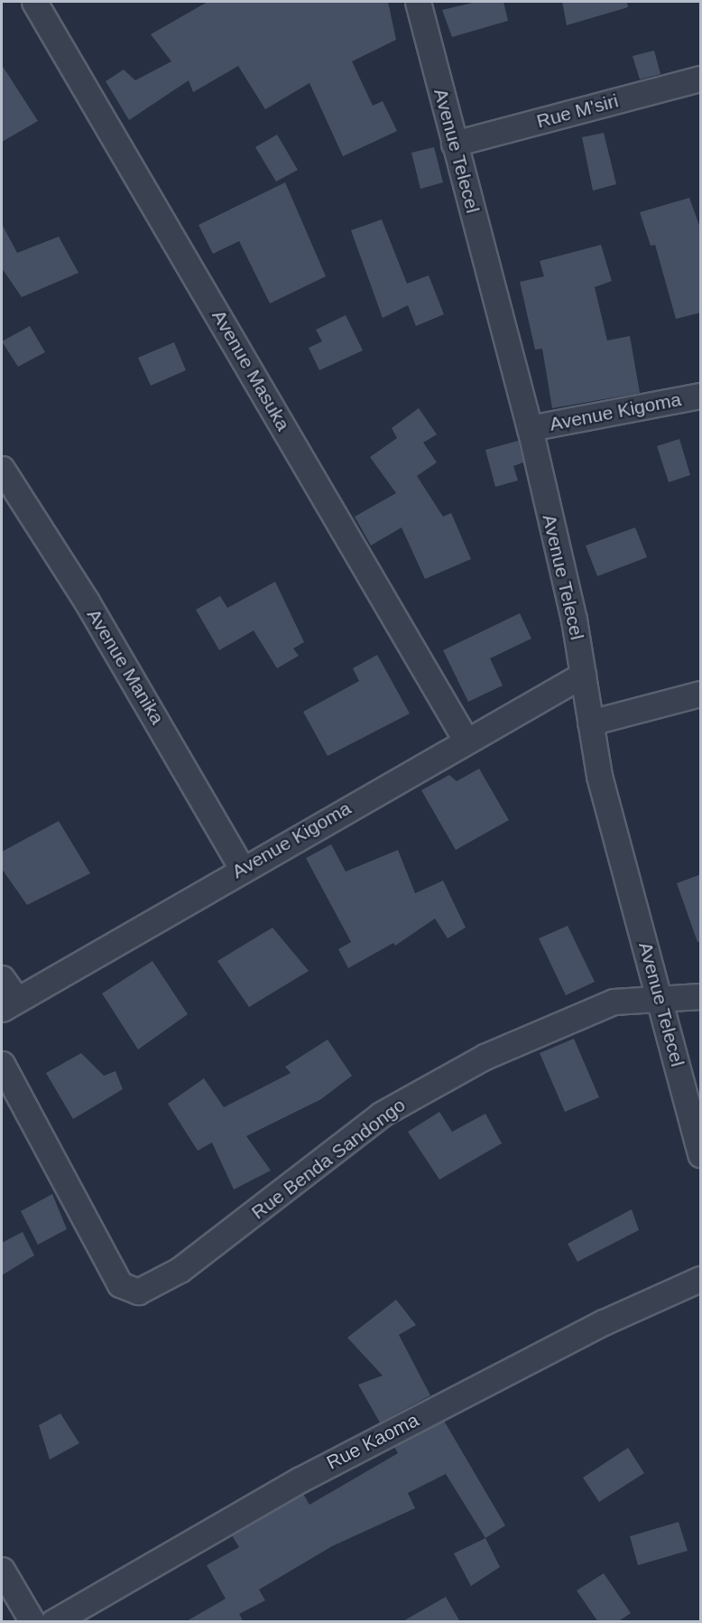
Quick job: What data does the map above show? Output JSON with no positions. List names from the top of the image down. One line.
{"streets":{"street":["Rue M'siri","Avenue Telecel","Avenue Masuka","Avenue Kigoma","Avenue Manika","Rue Benda Sandongo","Rue Kaoma"]},"crossings":[["Rue M'siri","Avenue Telecel"],["Avenue Telecel","Avenue Kigoma"],["Avenue Telecel","Rue Benda Sandongo"],["Avenue Masuka","Avenue Kigoma"],["Avenue Kigoma","Avenue Manika"]]}
